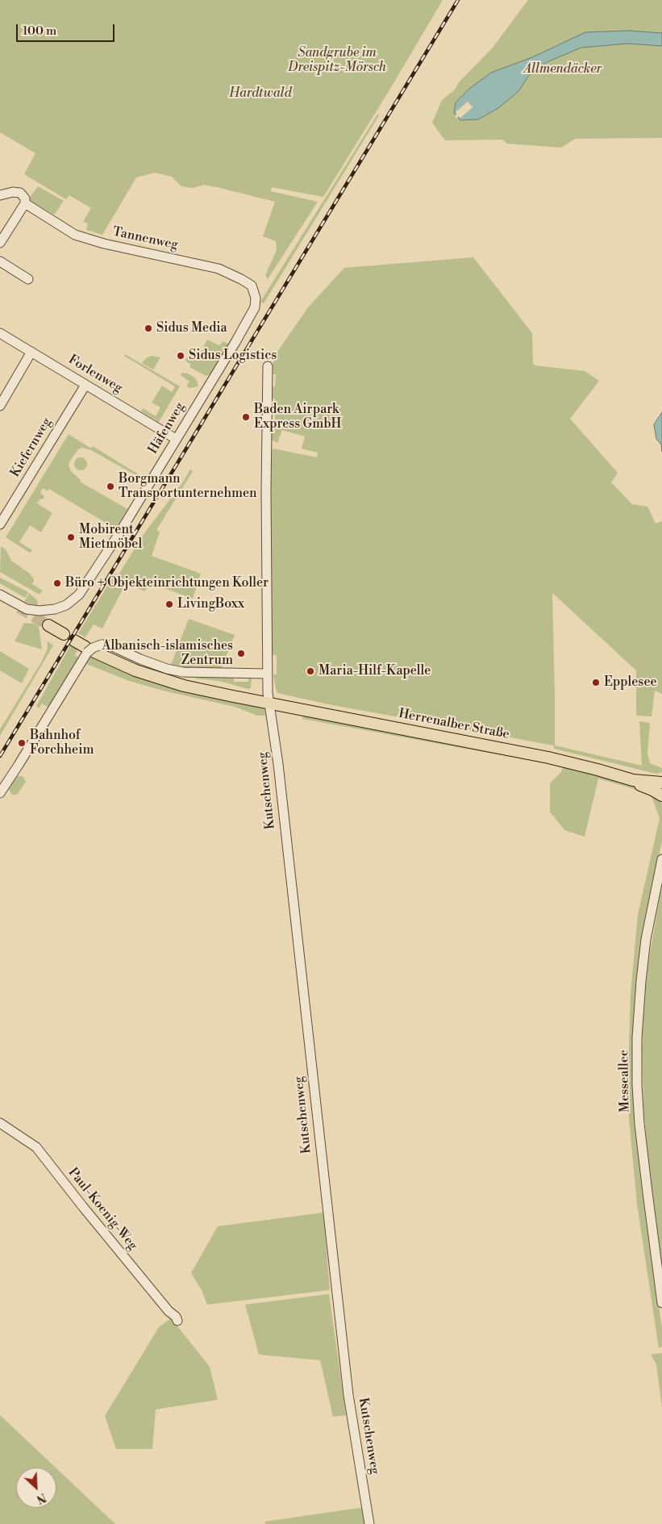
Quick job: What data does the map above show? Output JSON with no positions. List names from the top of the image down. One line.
{"streets":{"main road":["Herrenalber Straße"],"street":["Tannenweg","Forlenweg","Häfenweg","Kiefernweg","Kutschenweg","Messeallee","Paul-Koenig-Weg"]},"crossings":[["Tannenweg","Häfenweg"],["Forlenweg","Häfenweg"],["Forlenweg","Kiefernweg"],["Herrenalber Straße","Kutschenweg"]],"parks":["Sandgrube im Dreispitz-Mörsch","Allmendäcker","Hardtwald"],"places":["Sidus Media","Sidus Logistics","Baden Airpark Express GmbH","Borgmann Transportunternehmen","Mobirent Mietmöbel","Büro + Objekteinrichtungen Koller","LivingBoxx","Albanisch-islamisches Zentrum","Maria-Hilf-Kapelle","Epplesee","Bahnhof Forchheim"],"scale_bar":"100 m","north":"bottom right"}
